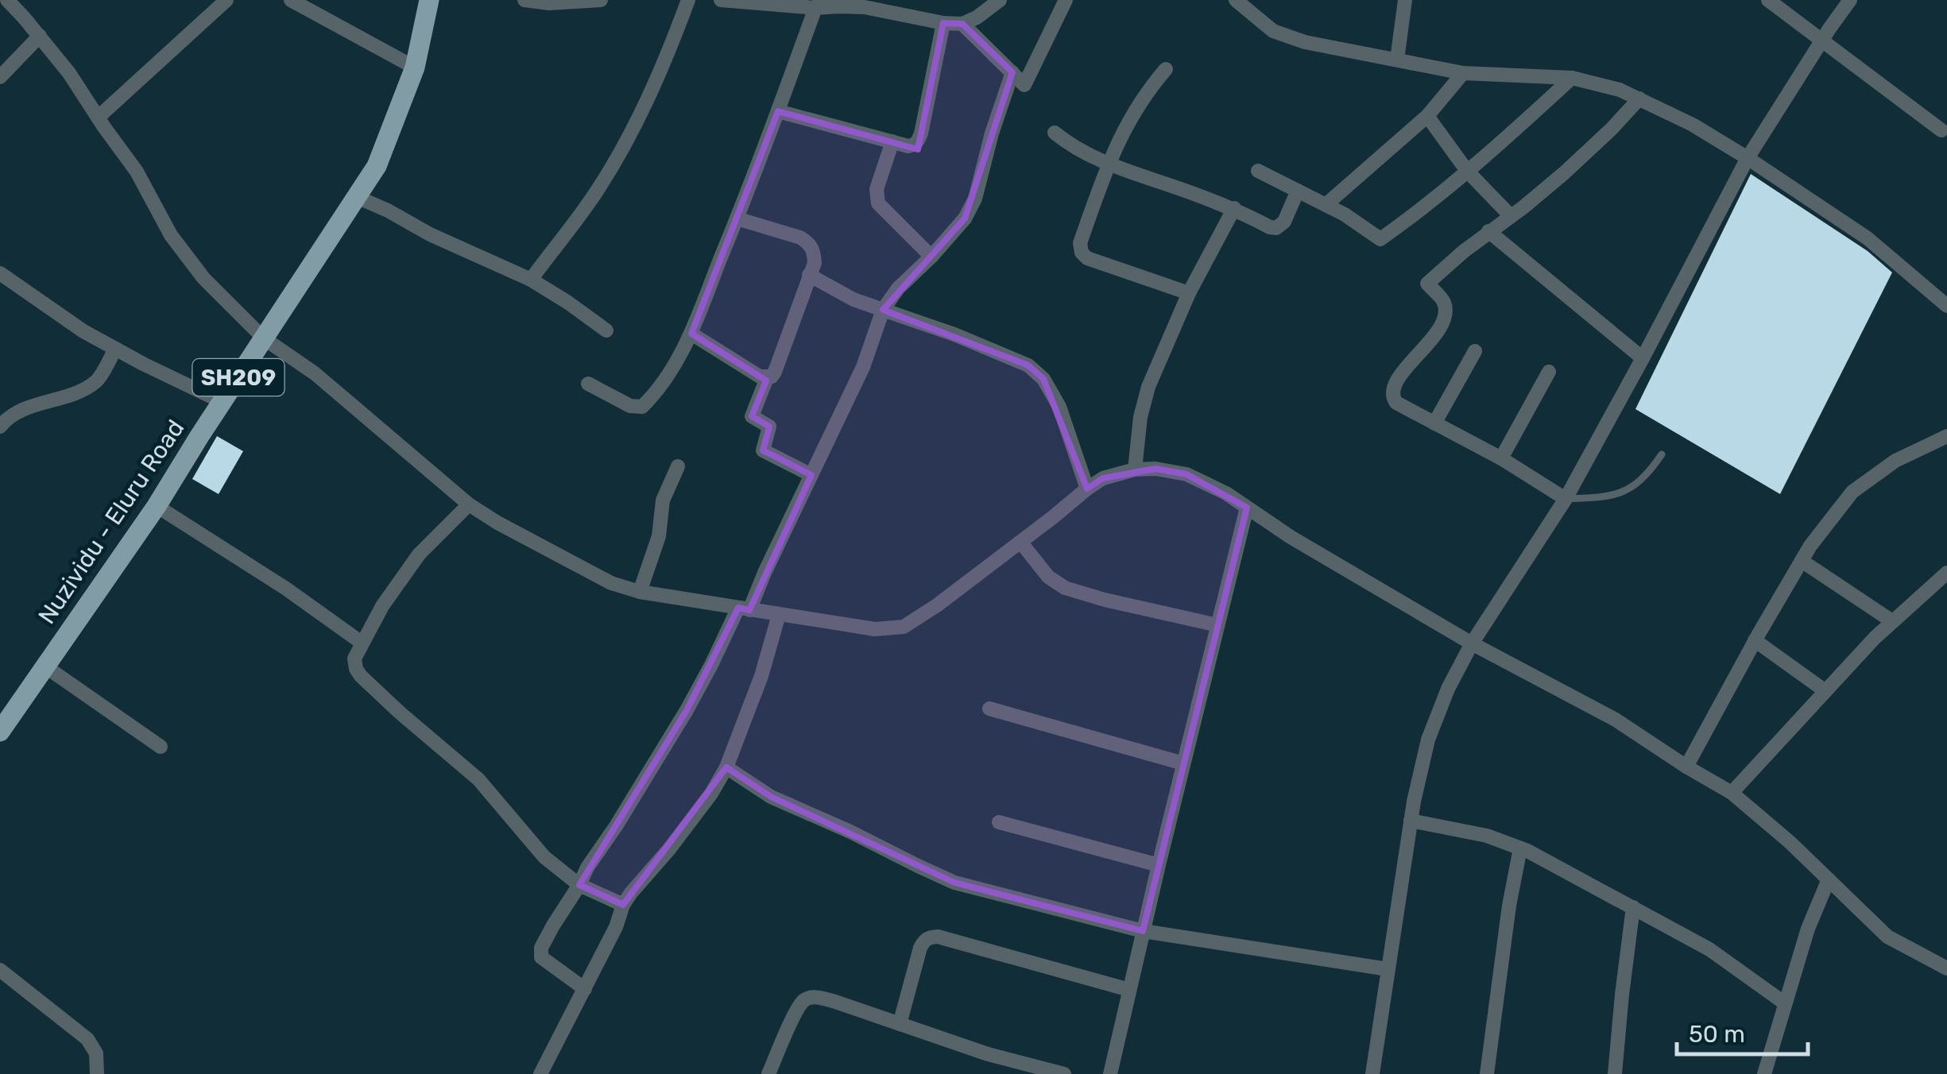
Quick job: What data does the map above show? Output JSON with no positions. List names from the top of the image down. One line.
{"streets":{"main road":["SH209","Nuzividu - Eluru Road"]},"scale_bar":"50 m"}
